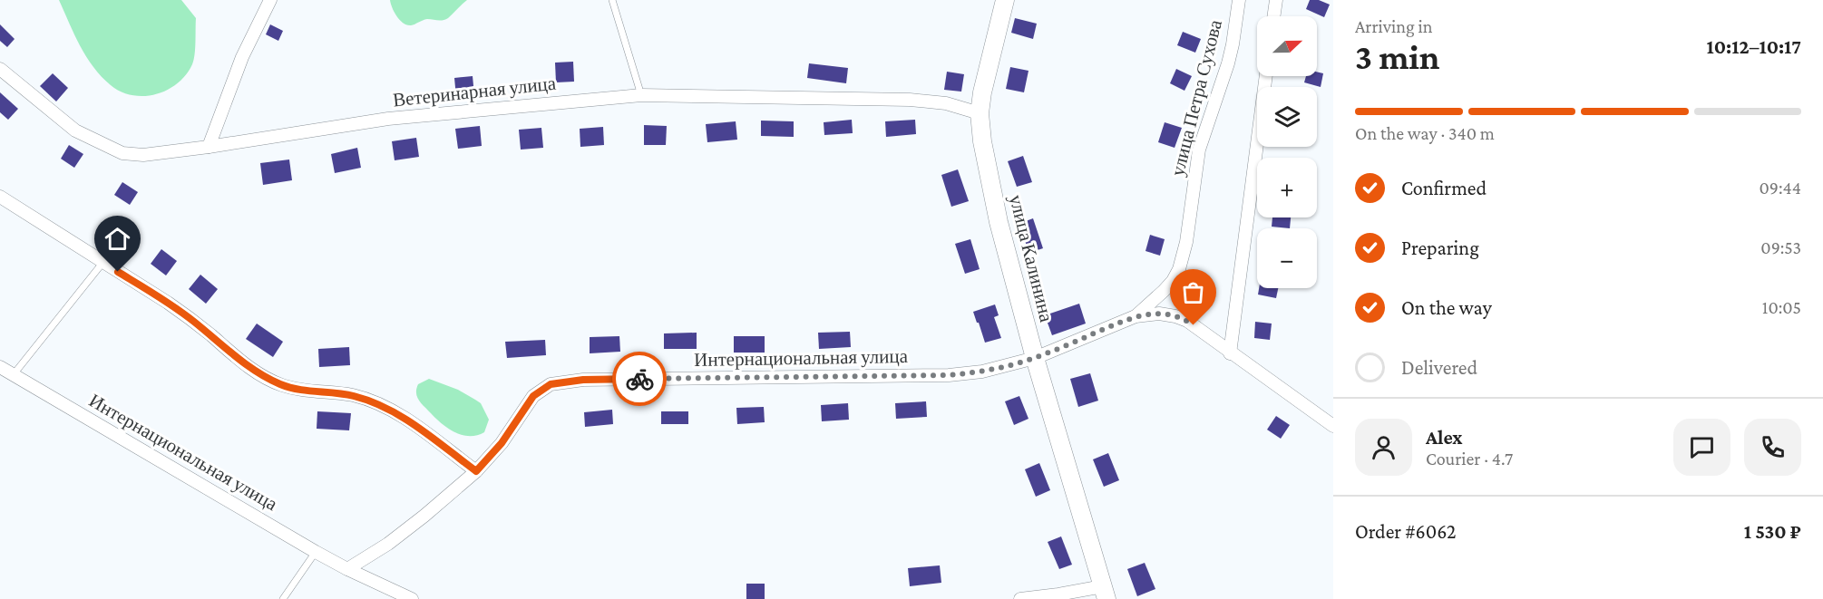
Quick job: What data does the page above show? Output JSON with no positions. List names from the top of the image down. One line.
{"streets":{"street":["Ветеринарная улица","улица Петра Сухова","улица Калинина","Интернациональная улица"]},"crossings":[["Ветеринарная улица","улица Калинина"],["улица Петра Сухова","улица Калинина"],["улица Петра Сухова","Интернациональная улица"],["улица Калинина","Интернациональная улица"]],"north":"right","page":{"heading":["3 min","Arriving in","10:12–10:17"],"panel":["Alex","Courier · 4.7","Order #6062","1 530 ₽"],"map_buttons":["+","−"],"bar":"On the way · 340 m","list":[["Confirmed","09:44"],["Preparing","09:53"],["On the way","10:05"],"Delivered"]}}
